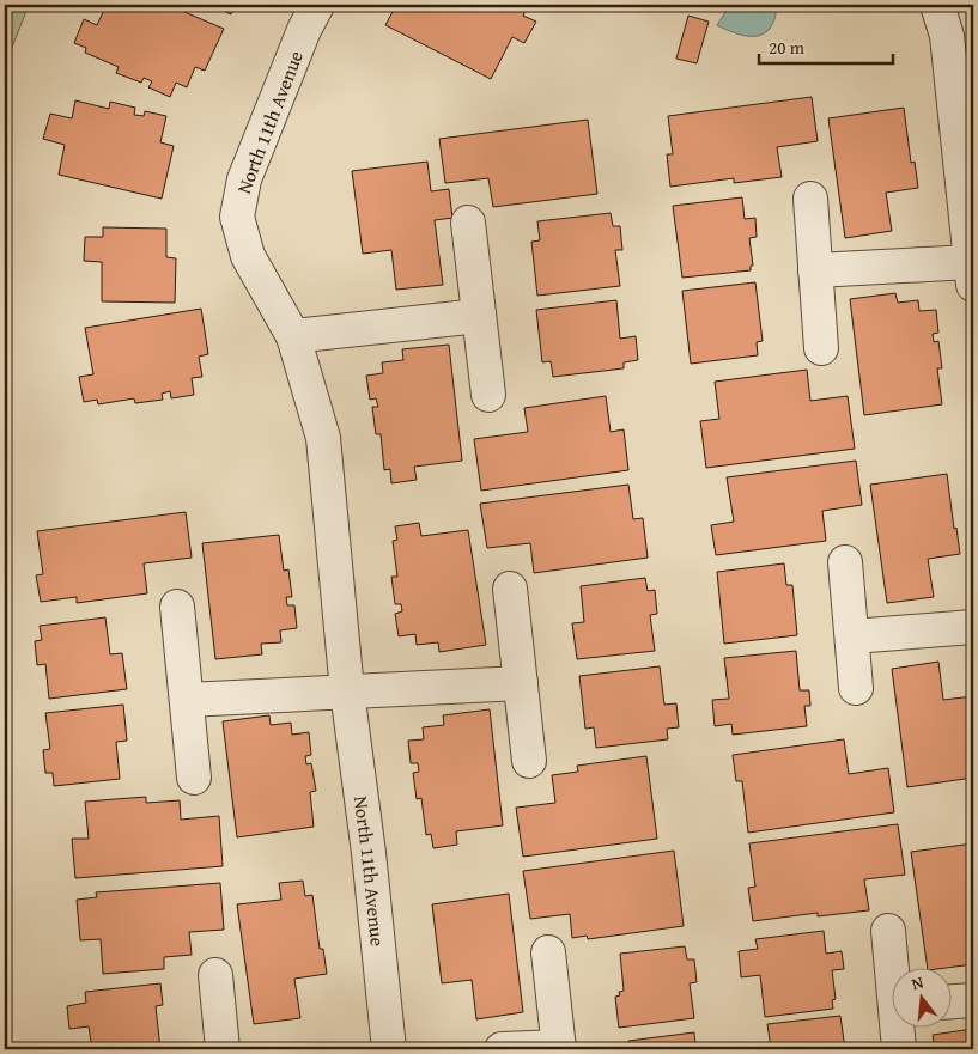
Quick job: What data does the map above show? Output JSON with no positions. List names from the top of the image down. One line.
{"streets":{"street":["North 11th Avenue"]},"scale_bar":"20 m","north":"top"}
